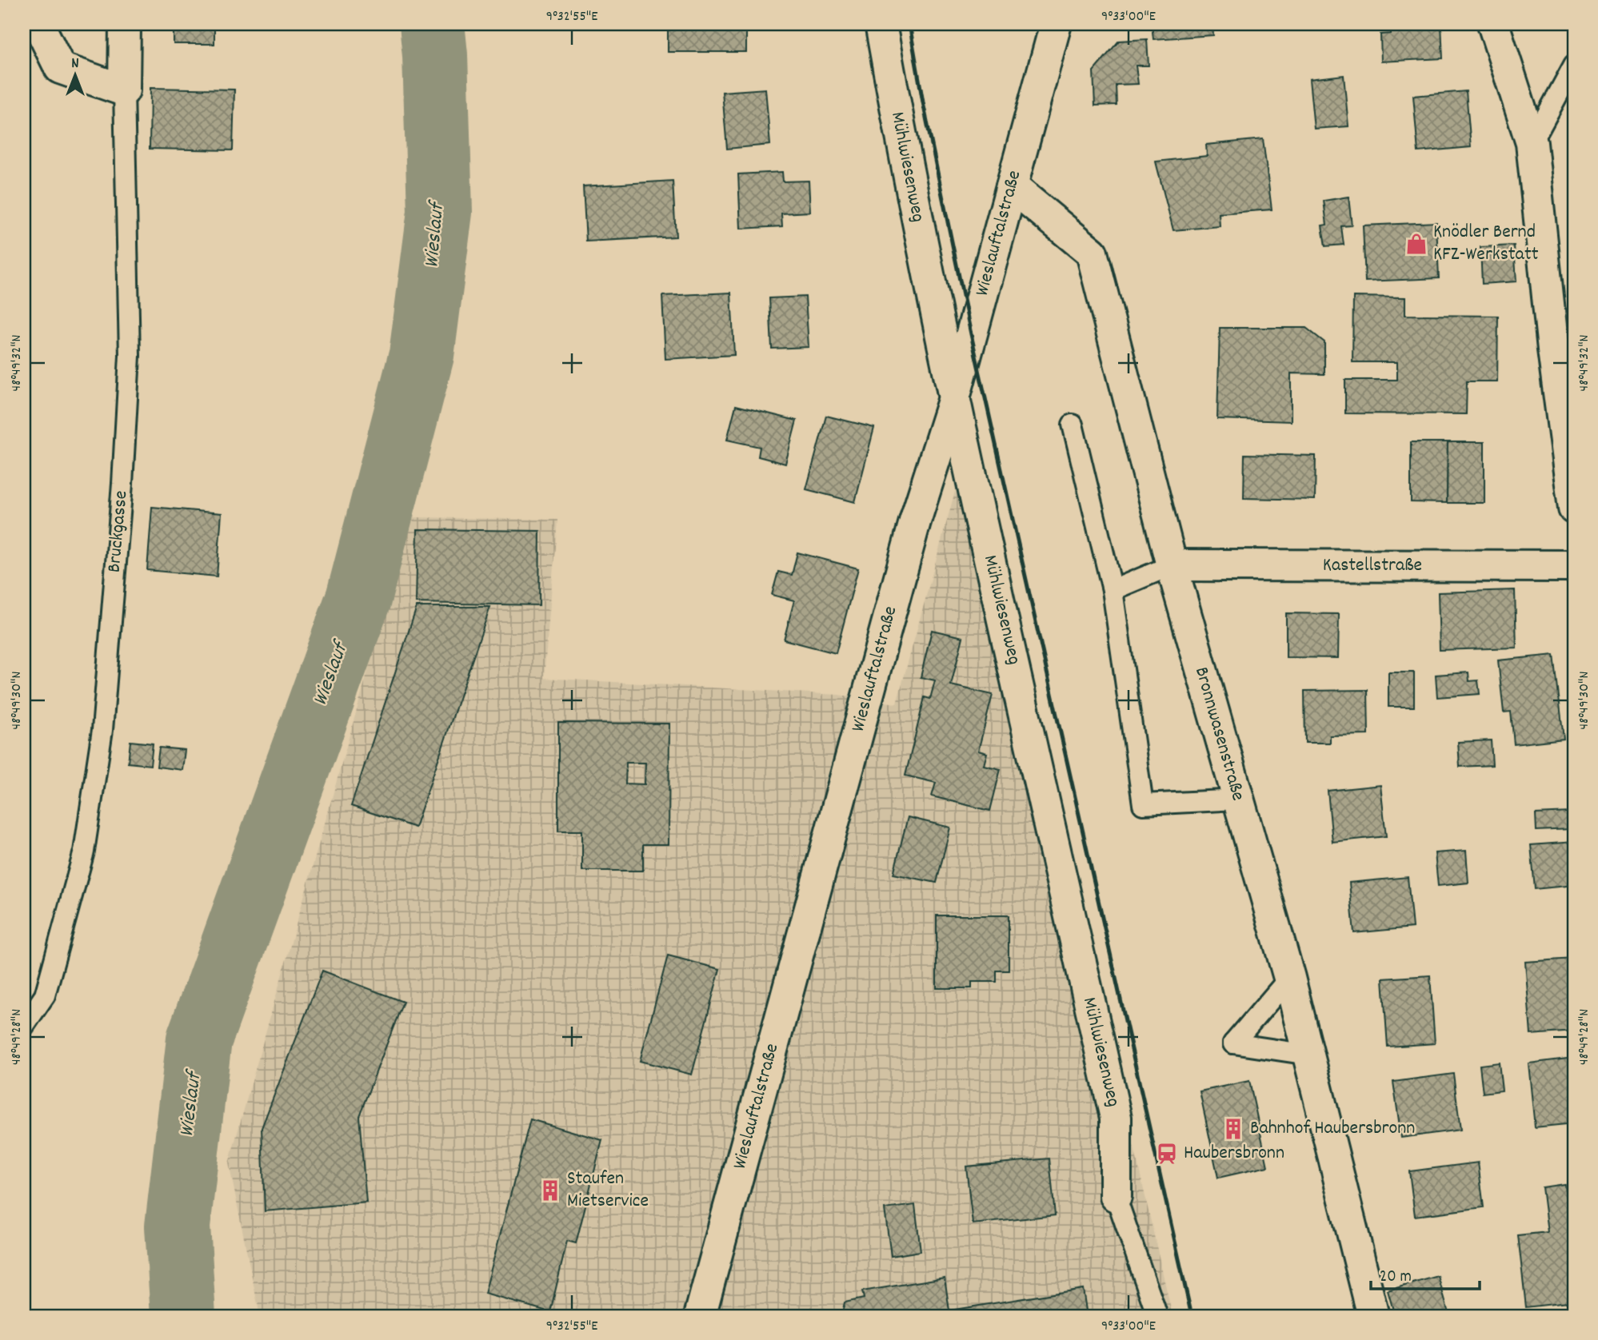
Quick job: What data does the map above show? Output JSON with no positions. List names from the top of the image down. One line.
{"streets":{"street":["Mühlwiesenweg","Wieslauftalstraße","Bruckgasse","Kastellstraße","Bronnwasenstraße"]},"crossings":[["Mühlwiesenweg","Wieslauftalstraße"],["Wieslauftalstraße","Bronnwasenstraße"],["Kastellstraße","Bronnwasenstraße"]],"water":["Wieslauf"],"places":{"shop":["Knödler Bernd KFZ-Werkstatt"],"building":["Bahnhof Haubersbronn","Staufen Mietservice"],"station":["Haubersbronn"]},"scale_bar":"20 m","north":"top","coordinates":["9°32'55\"E","9°33'00\"E","48°49'32\"N","48°49'30\"N","48°49'28\"N"]}
